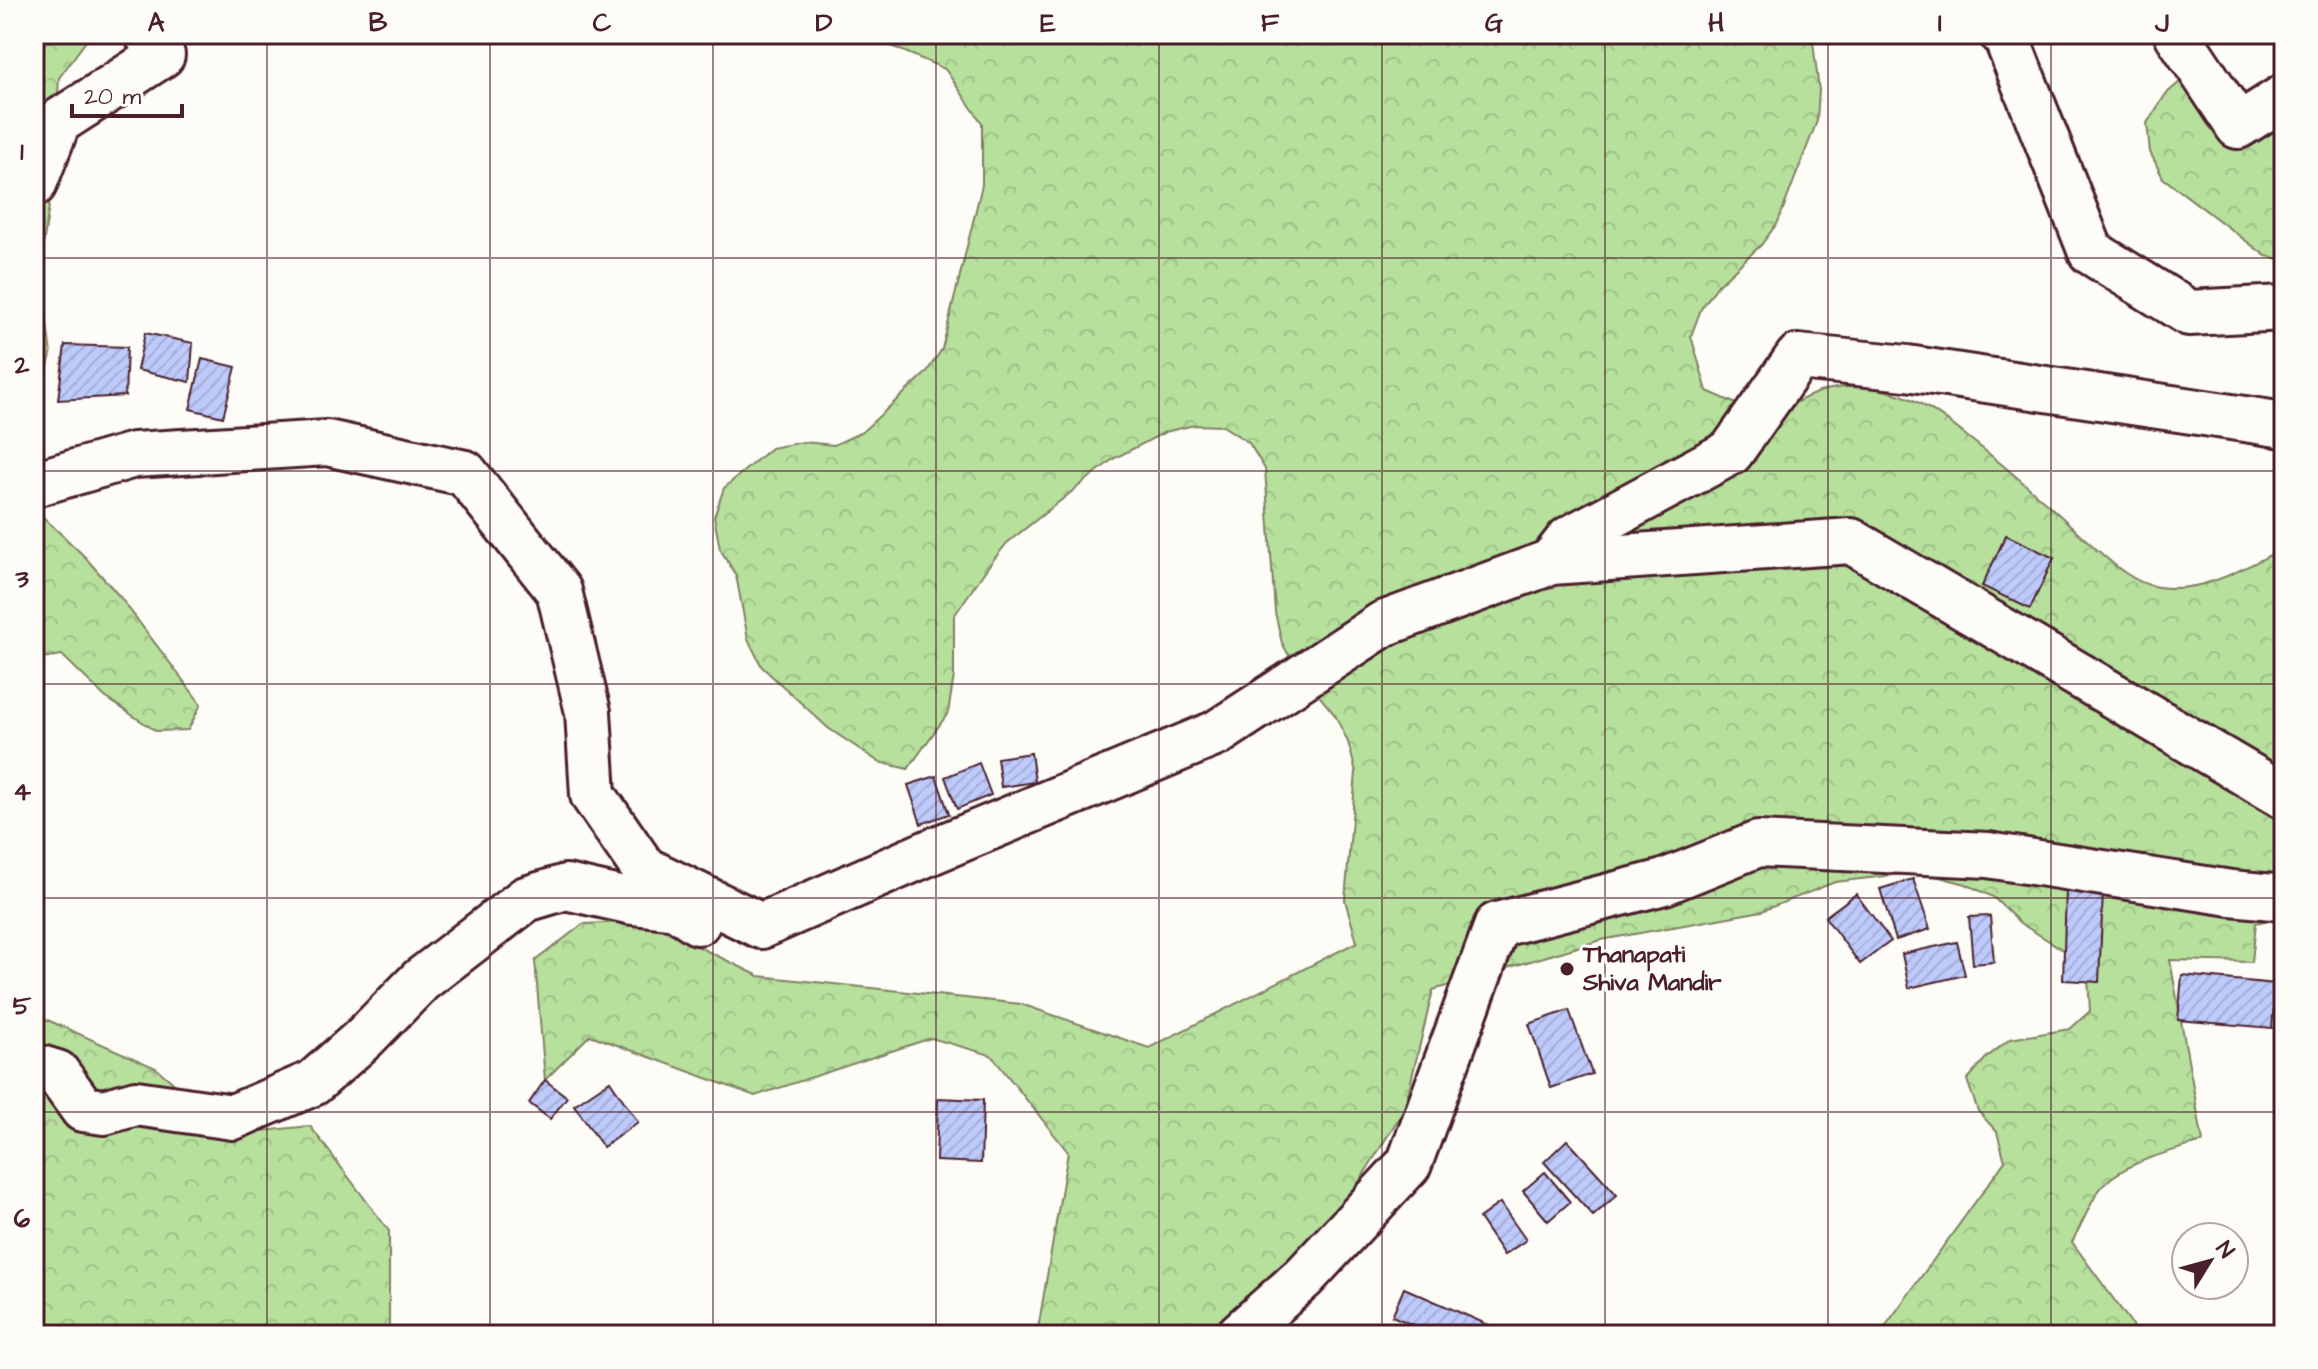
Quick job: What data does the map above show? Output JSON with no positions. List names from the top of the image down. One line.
{"places":["Thanapati Shiva Mandir"],"scale_bar":"20 m","north":"top right","grid":{"columns":["A","B","C","D","E","F","G","H","I","J"],"rows":["1","2","3","4","5","6"]}}
